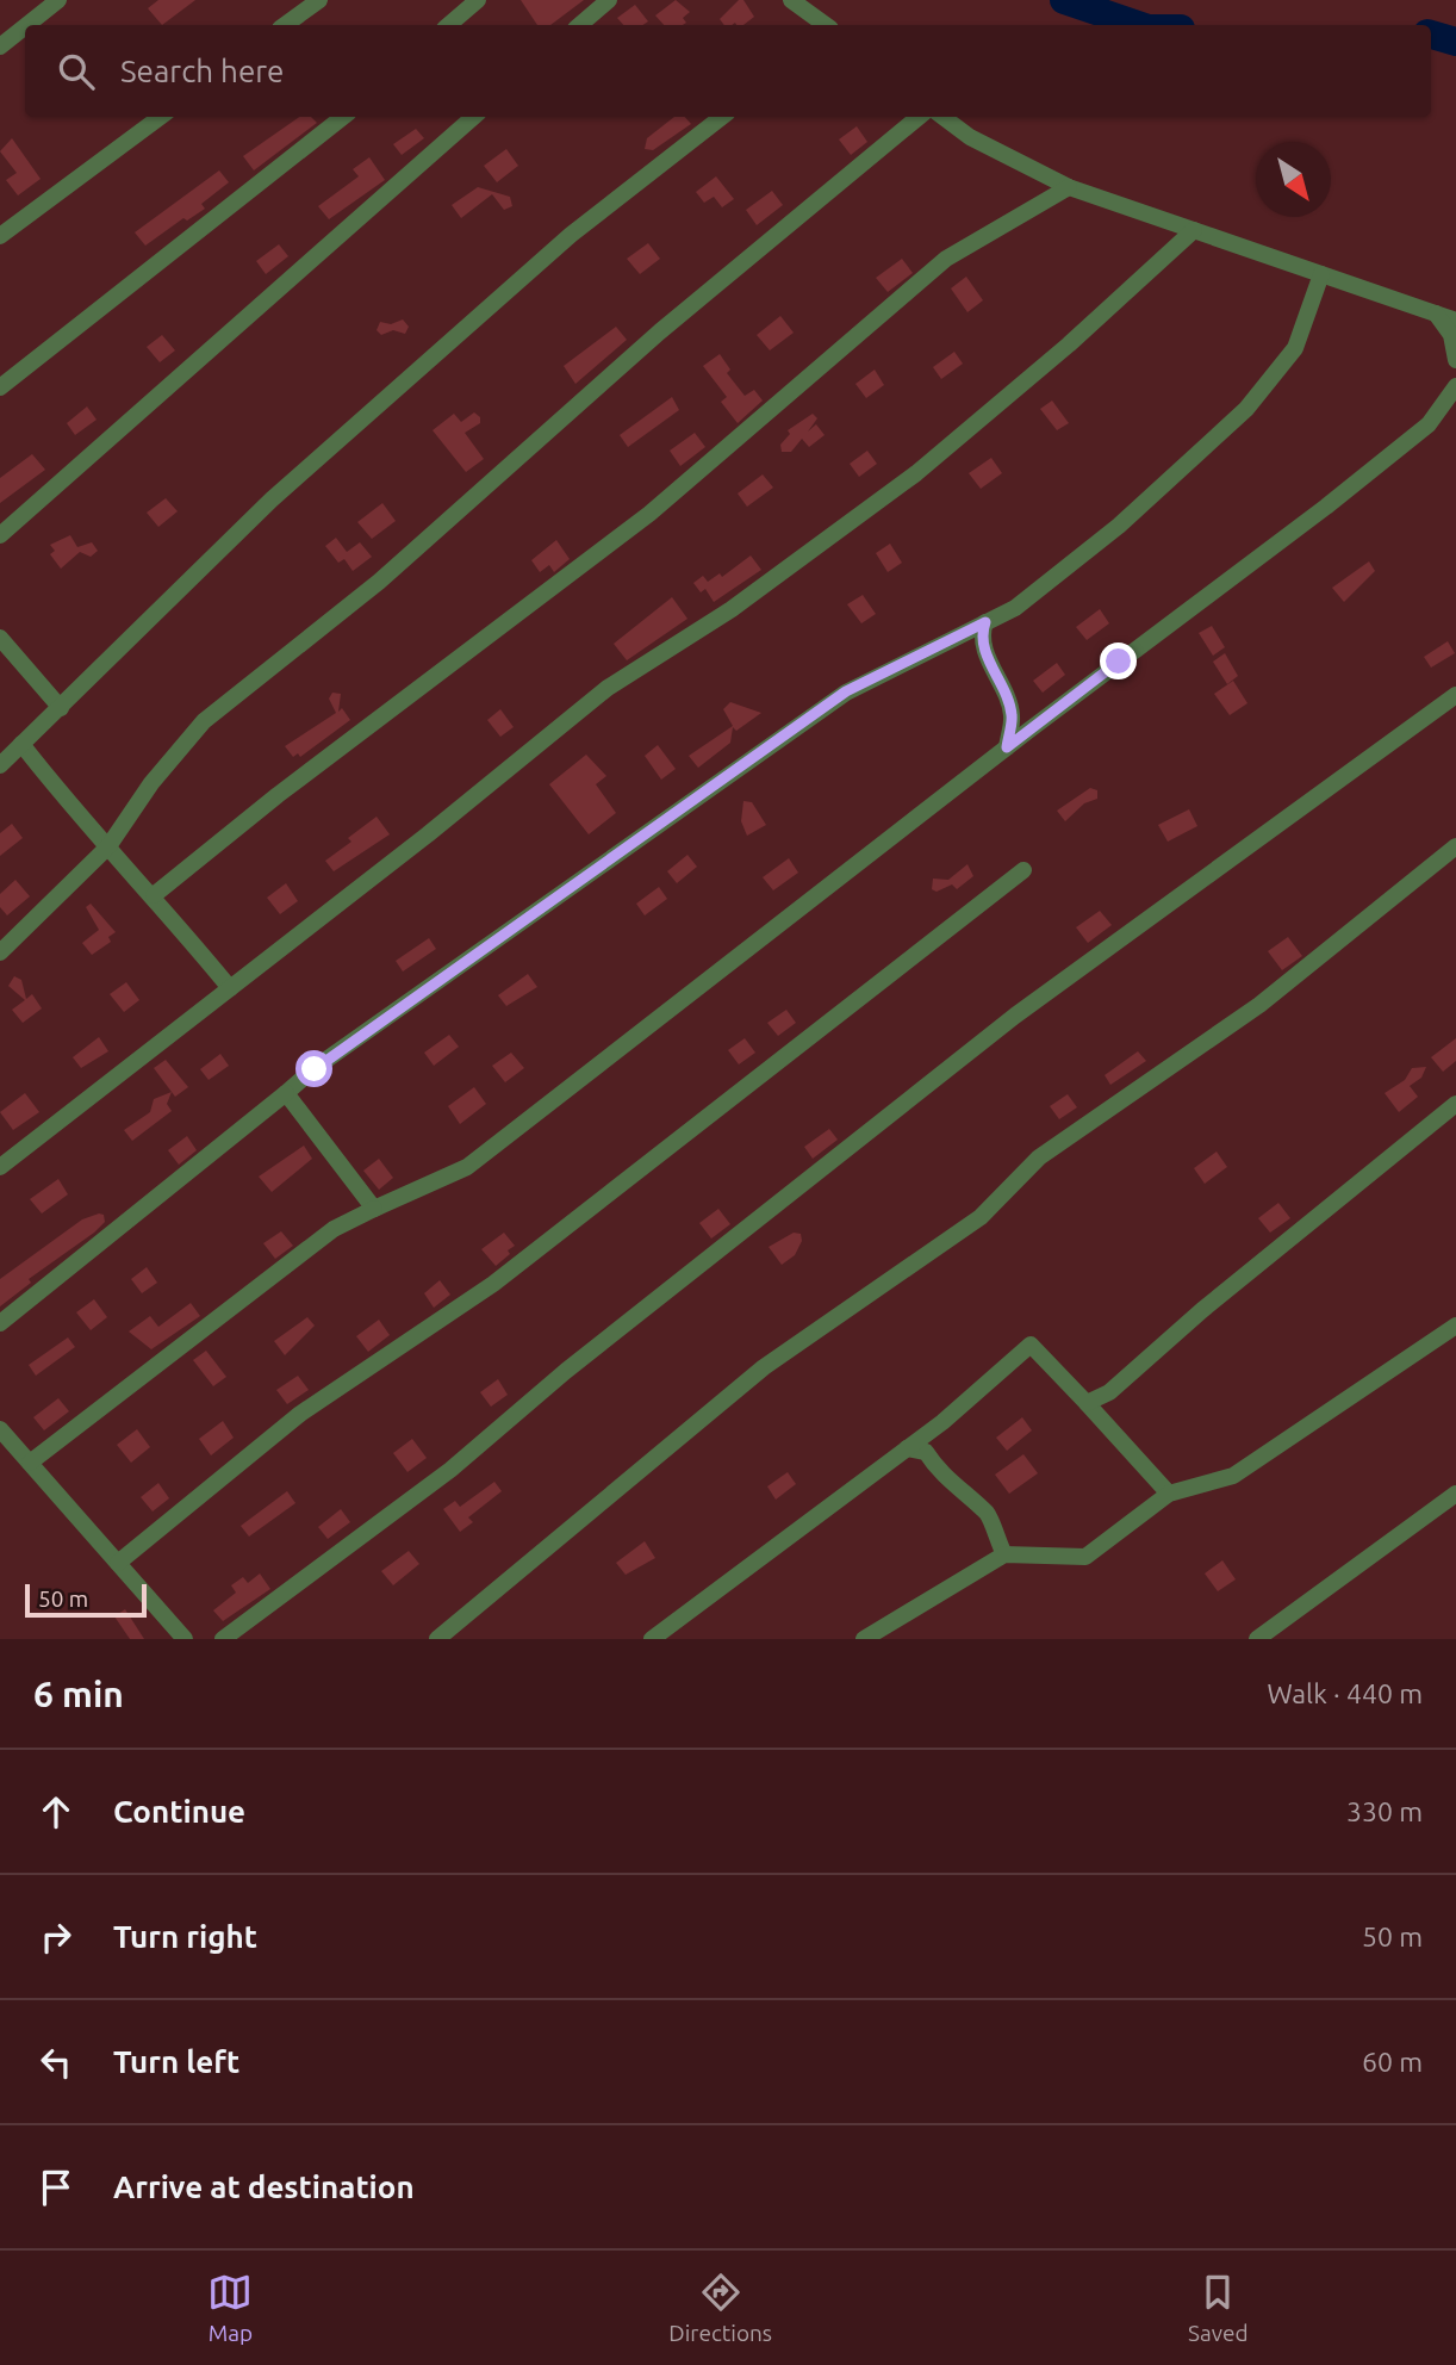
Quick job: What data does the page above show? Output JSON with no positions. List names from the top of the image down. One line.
{"scale_bar":"50 m","north":"bottom right","page":{"search":"Search here","scale":"50 m","heading":["6 min","Walk · 440 m"],"list":[["Continue","330 m"],["Turn right","50 m"],["Turn left","60 m"],"Arrive at destination"],"nav":["Map","Directions","Saved"]}}
